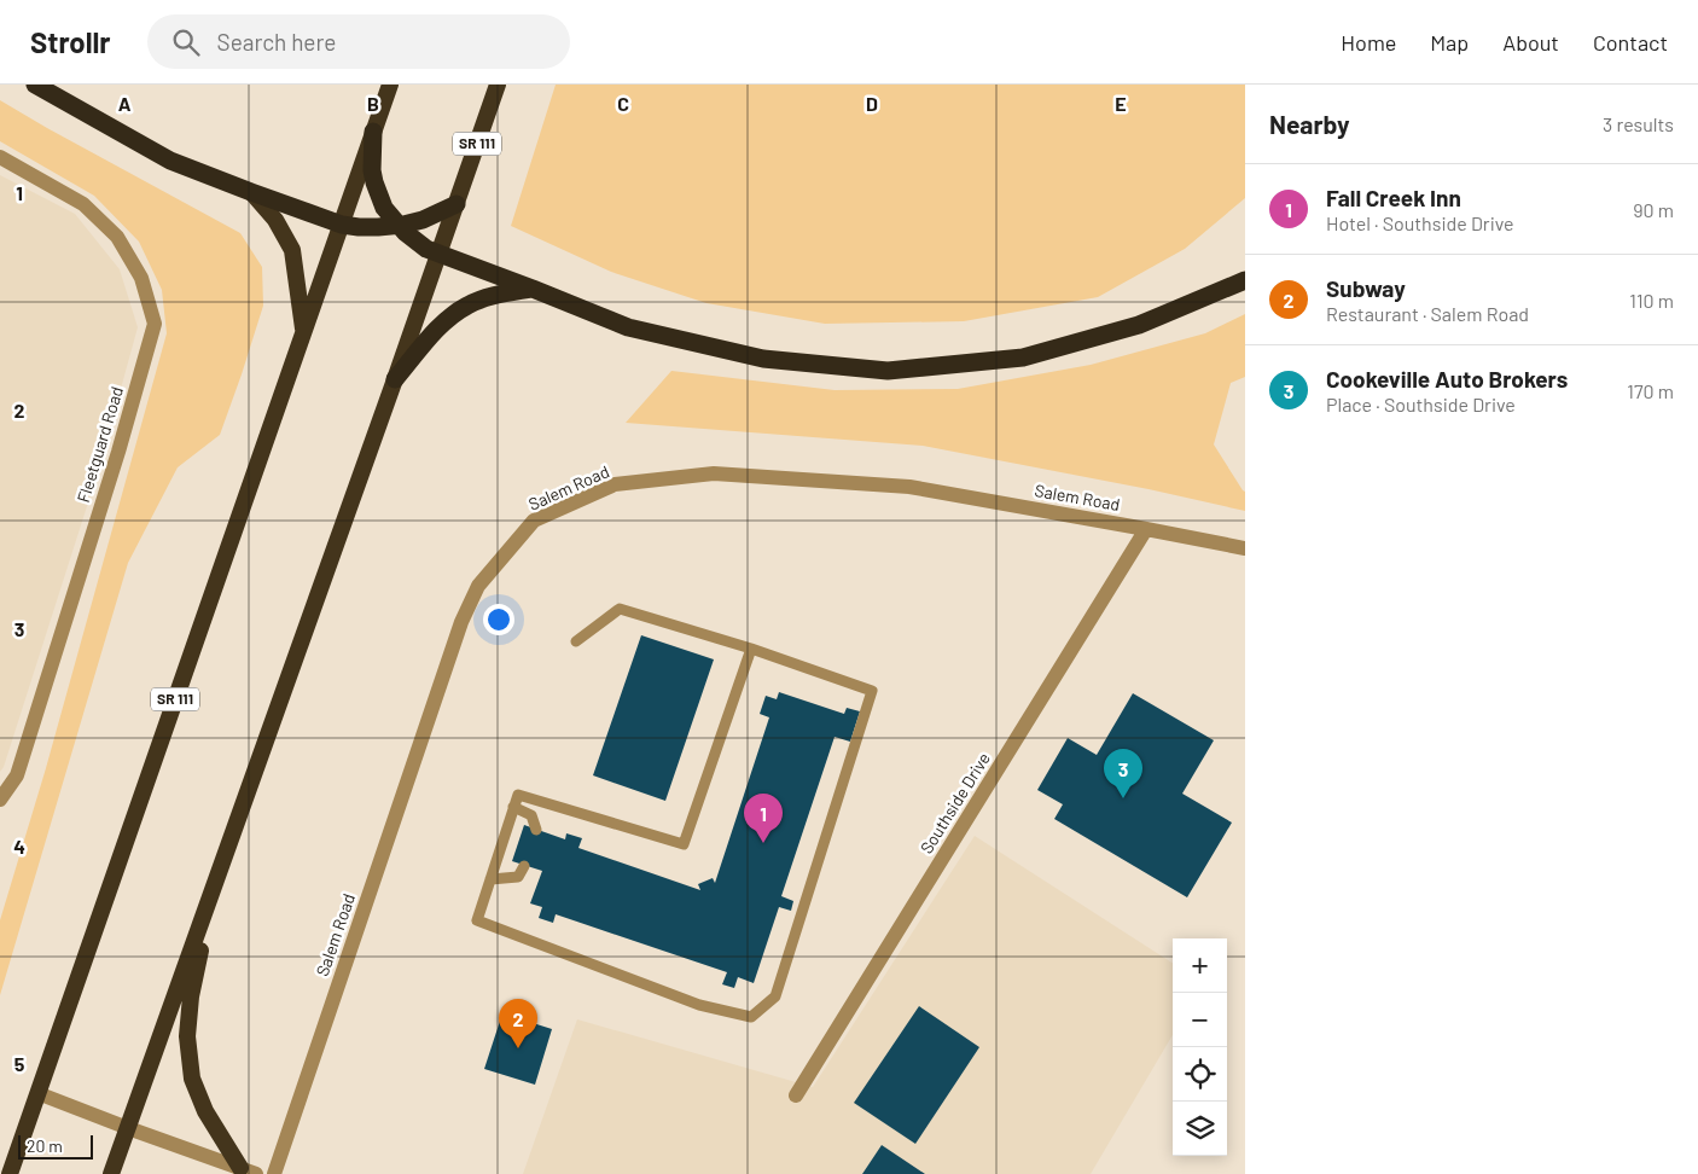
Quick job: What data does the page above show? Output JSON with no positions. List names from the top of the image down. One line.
{"streets":{"highway":["SR 111"],"street":["Fleetguard Road","Salem Road","Southside Drive"]},"crossings":[["Salem Road","Southside Drive"]],"scale_bar":"20 m","page":{"header":"Strollr","search":"Search here","nav":["Home","Map","About","Contact"],"heading":["Nearby","3 results"],"list":[{"mark":"1","name":"Fall Creek Inn","note":"Hotel · Southside Drive","value":"90 m"},{"mark":"2","name":"Subway","note":"Restaurant · Salem Road","value":"110 m"},{"mark":"3","name":"Cookeville Auto Brokers","note":"Place · Southside Drive","value":"170 m"}],"pins":["3","1","2"],"map_buttons":["+","−"],"scale":"20 m"},"grid":{"columns":["A","B","C","D","E"],"rows":["1","2","3","4","5"]}}
